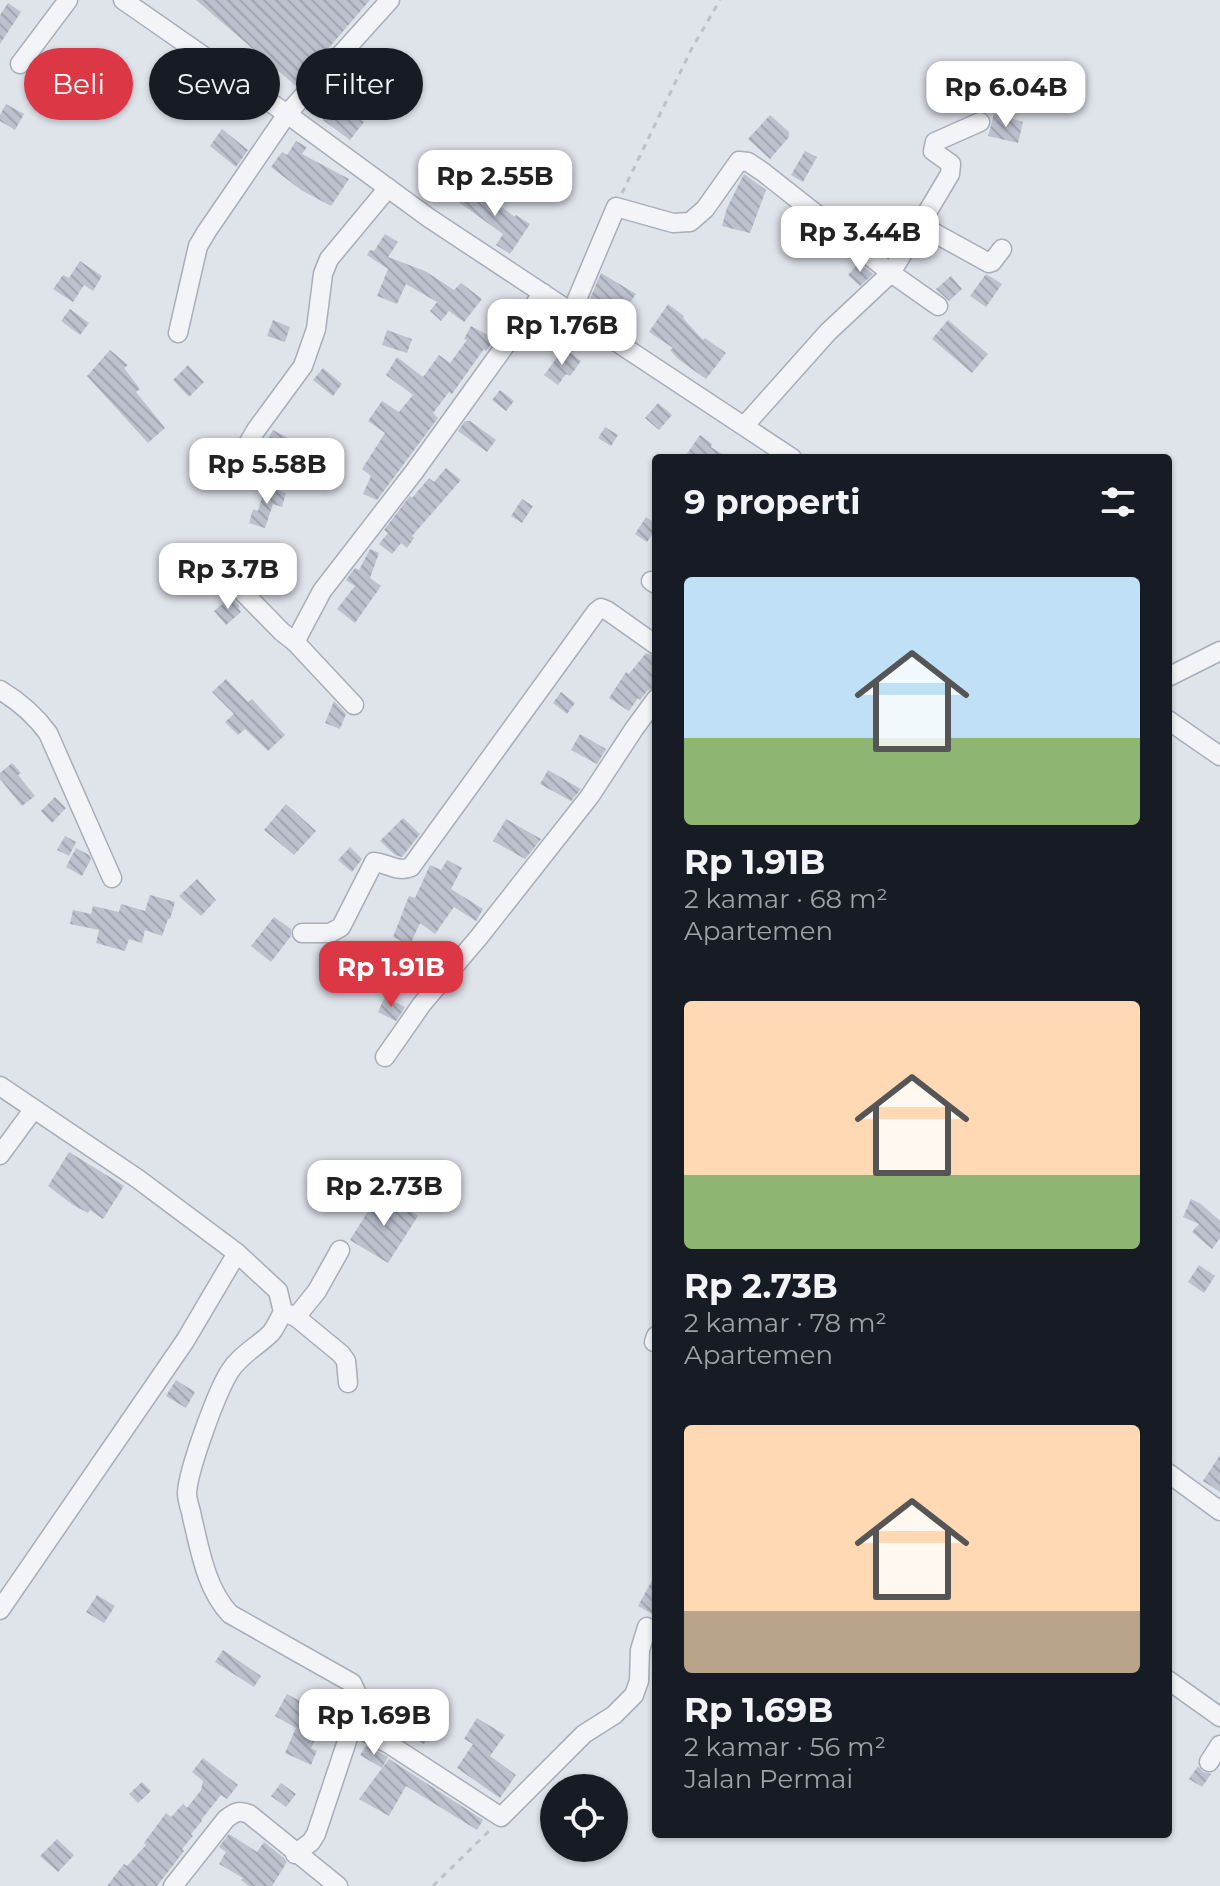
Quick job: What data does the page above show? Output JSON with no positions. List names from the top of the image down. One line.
{"page":{"chip":["Beli","Sewa","Filter"],"price":["Rp 6.04B","Rp 2.55B","Rp 3.44B","Rp 1.76B","Rp 5.58B","Rp 3.7B","Rp 1.91B","Rp 2.73B","Rp 1.69B"],"heading":"9 properti","list":[{"name":"Rp 1.91B","note":"2 kamar · 68 m² · Apartemen"},{"name":"Rp 2.73B","note":"2 kamar · 78 m² · Apartemen"},{"name":"Rp 1.69B","note":"2 kamar · 56 m² · Jalan Permai"}]}}
